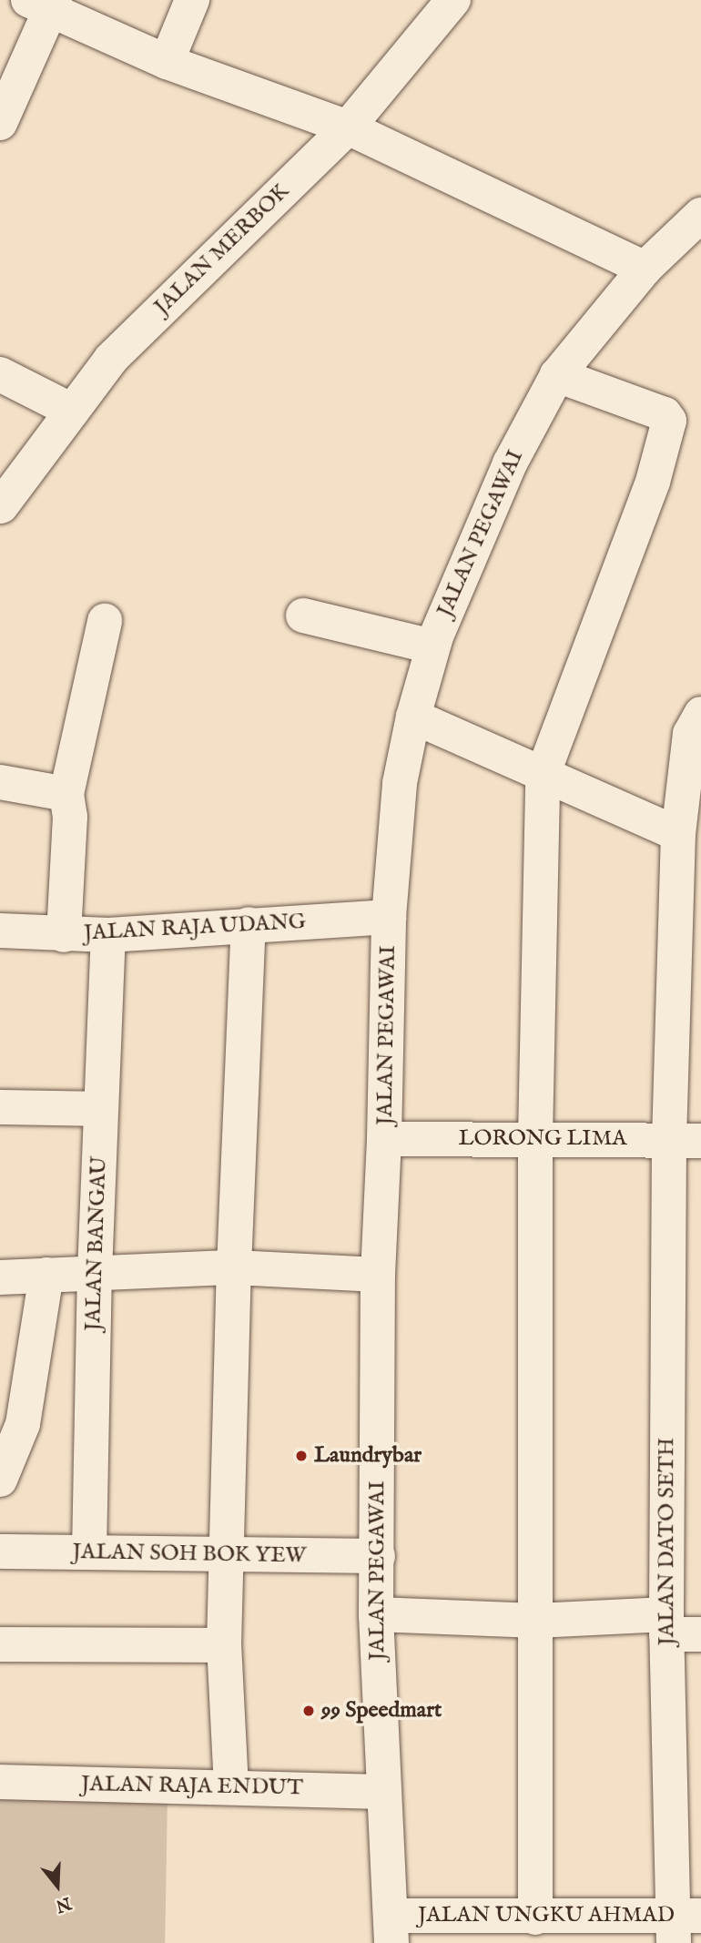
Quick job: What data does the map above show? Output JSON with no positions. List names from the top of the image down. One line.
{"streets":{"street":["JALAN MERBOK","JALAN PEGAWAI","JALAN RAJA UDANG","LORONG LIMA","JALAN BANGAU","JALAN DATO SETH","JALAN SOH BOK YEW","JALAN RAJA ENDUT","JALAN UNGKU AHMAD"]},"crossings":[["JALAN PEGAWAI","JALAN RAJA UDANG"],["JALAN PEGAWAI","LORONG LIMA"],["JALAN PEGAWAI","JALAN SOH BOK YEW"],["JALAN PEGAWAI","JALAN RAJA ENDUT"],["JALAN PEGAWAI","JALAN UNGKU AHMAD"],["JALAN RAJA UDANG","JALAN BANGAU"],["LORONG LIMA","JALAN DATO SETH"],["JALAN BANGAU","JALAN SOH BOK YEW"],["JALAN DATO SETH","JALAN UNGKU AHMAD"]],"places":["Laundrybar","99 Speedmart"],"north":"bottom"}
